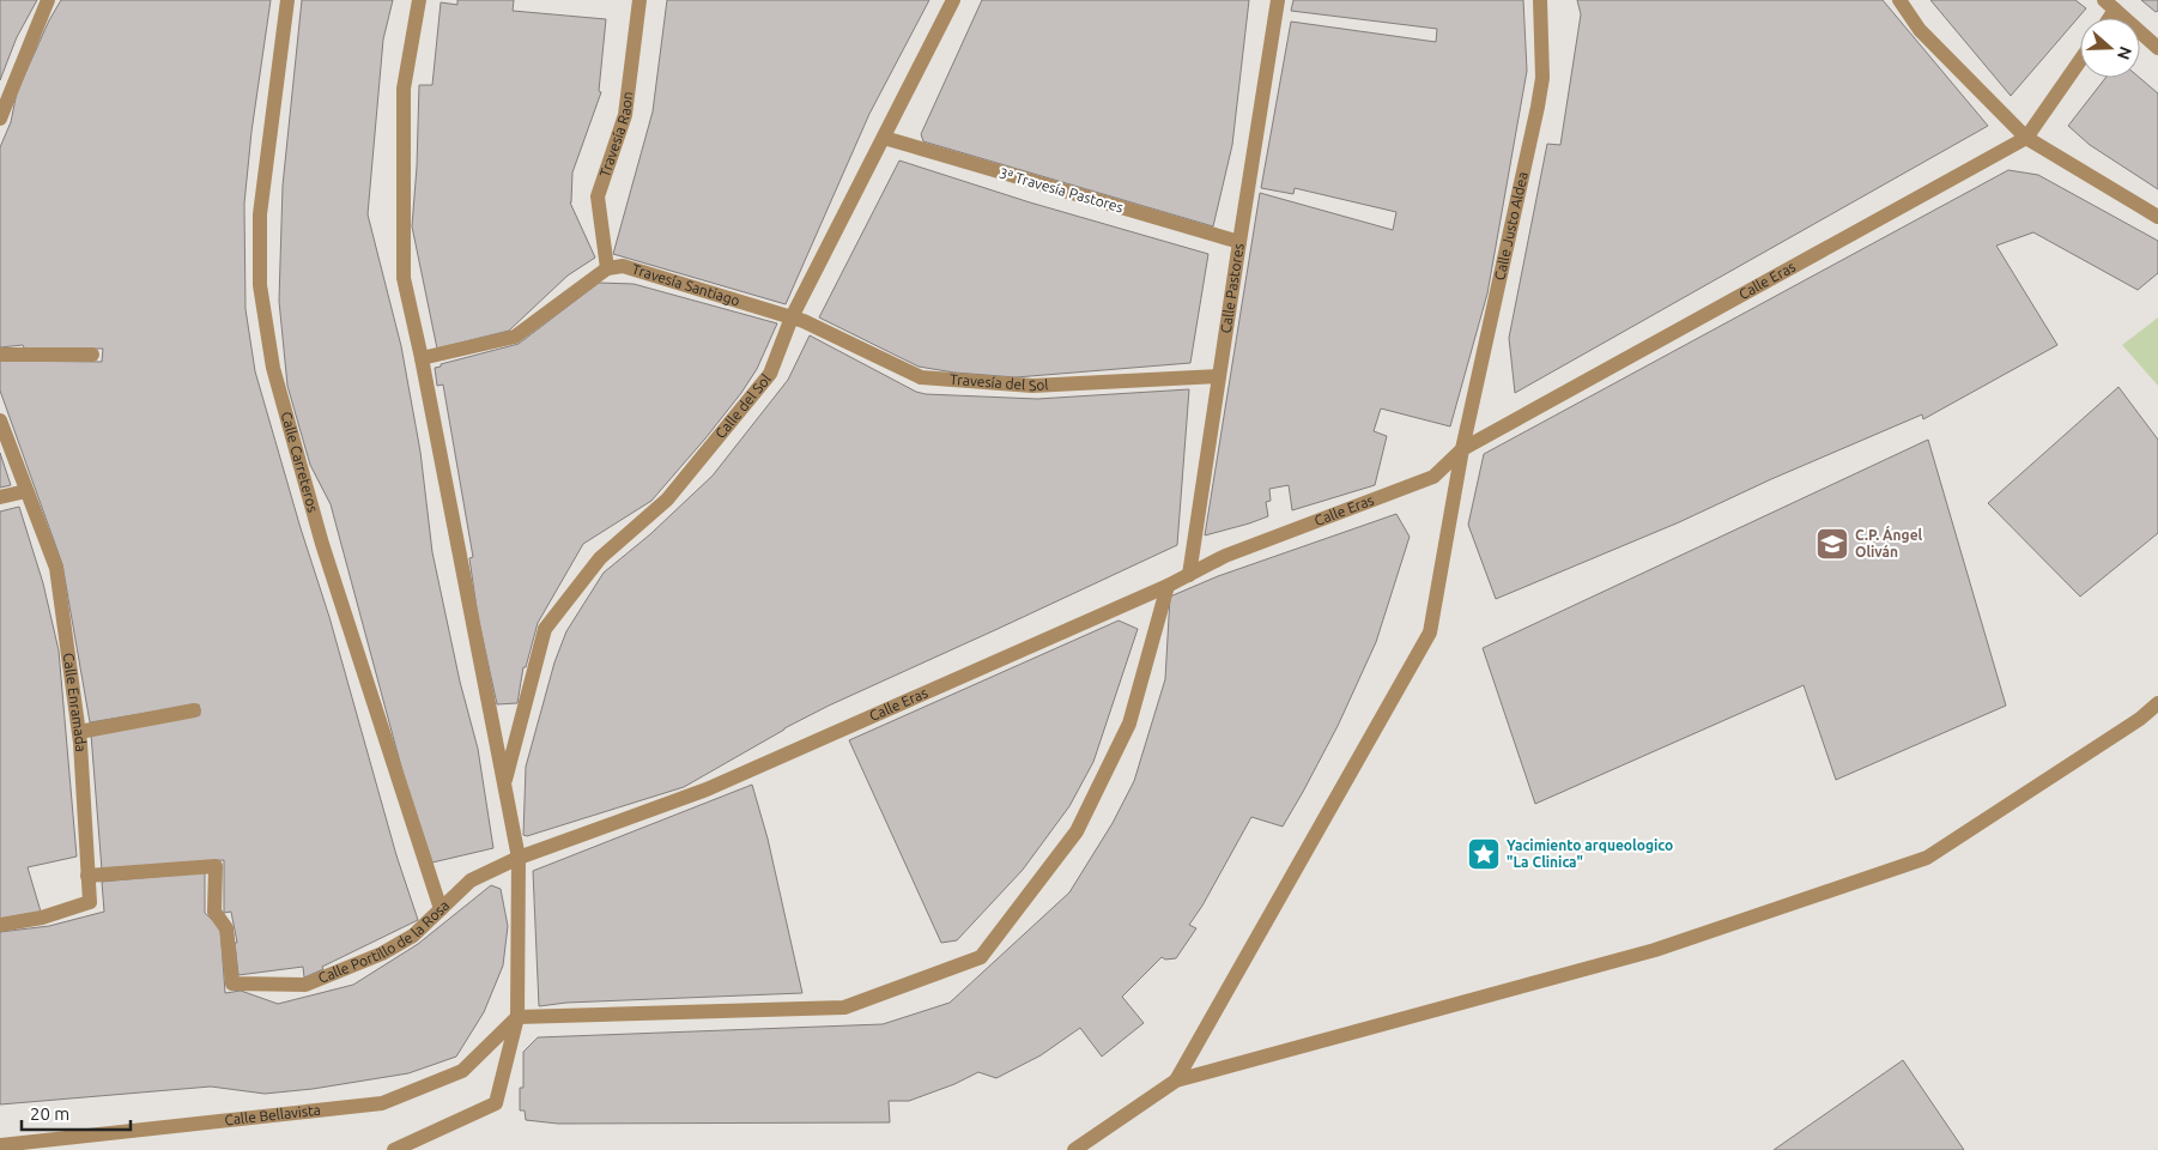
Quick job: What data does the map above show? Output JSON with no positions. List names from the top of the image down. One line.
{"streets":{"street":["Travesía Raon","3ª Travesía Pastores","Calle Justo Aldea","Calle Eras","Travesía Santiago","Calle Pastores","Travesía del Sol","Calle del Sol","Calle Carreteros","Calle Enramada","Calle Portillo de la Rosa","Calle Bellavista"]},"crossings":[["Travesía Raon","Travesía Santiago"],["3ª Travesía Pastores","Calle Pastores"],["3ª Travesía Pastores","Calle del Sol"],["Calle Justo Aldea","Calle Eras"],["Calle Eras","Calle Pastores"],["Calle Eras","Calle Portillo de la Rosa"],["Travesía Santiago","Travesía del Sol"],["Travesía Santiago","Calle del Sol"],["Calle Pastores","Travesía del Sol"],["Travesía del Sol","Calle del Sol"],["Calle Carreteros","Calle Portillo de la Rosa"],["Calle Enramada","Calle Portillo de la Rosa"]],"places":{"school or university":["C.P. Ángel Oliván"],"place":["Yacimiento arqueologico \"La Clinica\""]},"scale_bar":"20 m","north":"right"}
